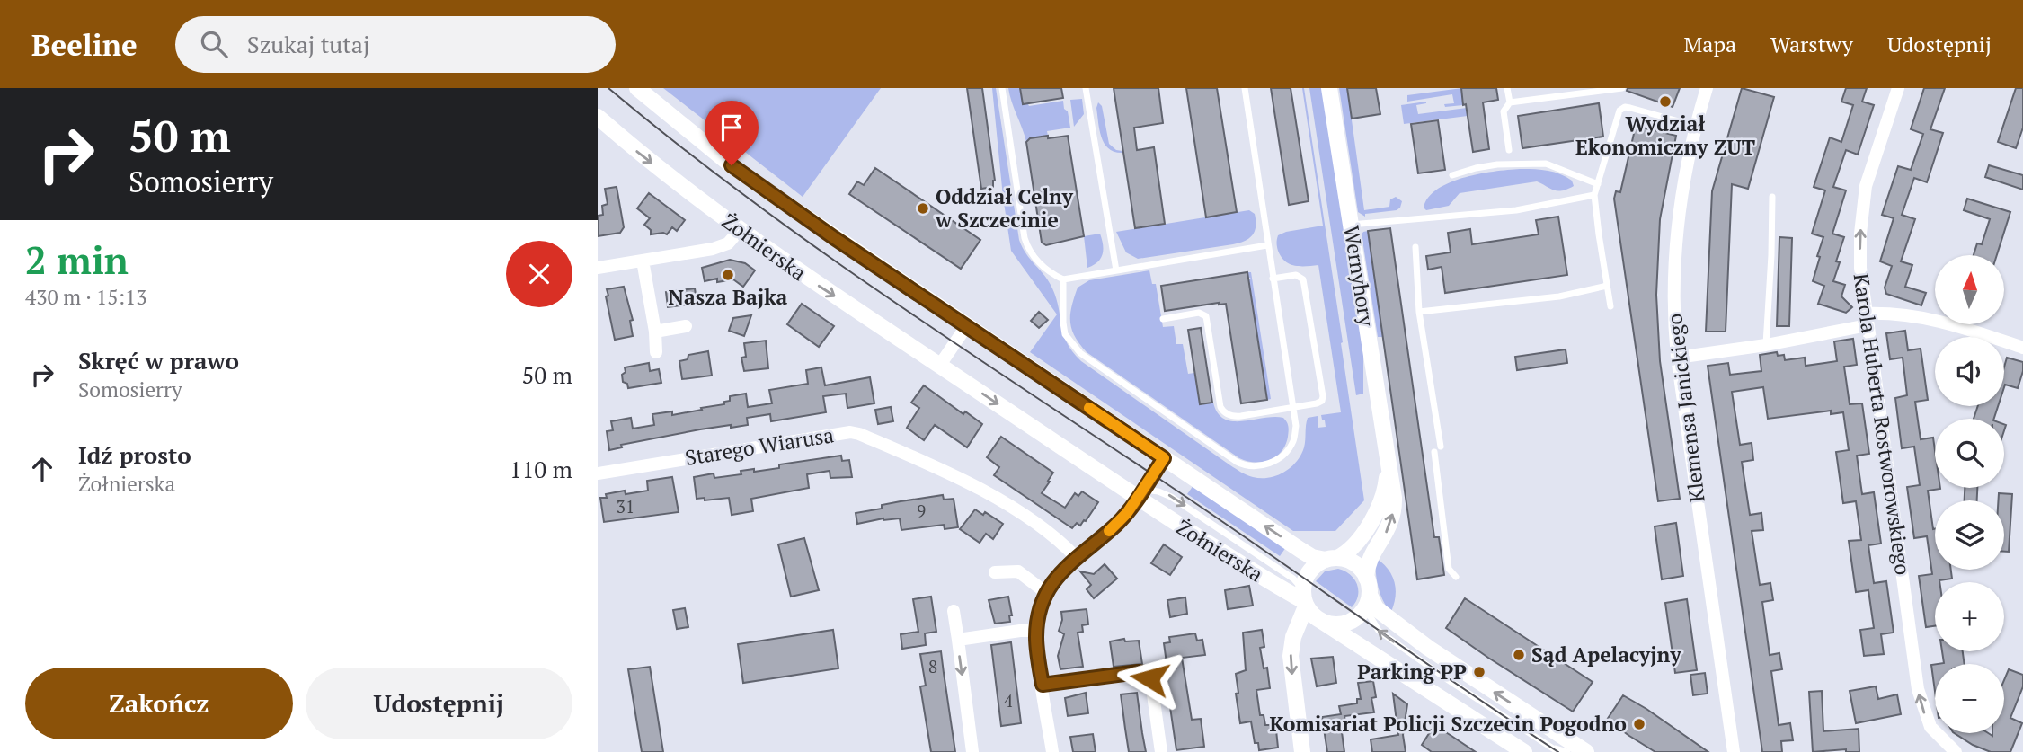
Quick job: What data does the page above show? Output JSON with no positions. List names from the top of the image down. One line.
{"streets":{"street":["Żołnierska","Wernyhory","Klemensa Janickiego","Karola Huberta Rostworowskiego","Starego Wiarusa"]},"crossings":[["Żołnierska","Wernyhory"]],"one_way":["Karola Huberta Rostworowskiego"],"places":["Wydział Ekonomiczny ZUT","Oddział Celny w Szczecinie","Nasza Bajka","Sąd Apelacyjny","Parking PP","Komisariat Policji Szczecin Pogodno"],"house_numbers":["31","9","8","4"],"north":"top","page":{"header":"Beeline","search":"Szukaj tutaj","nav":["Mapa","Warstwy","Udostępnij"],"turn":["50 m","Somosierry"],"heading":["2 min","430 m · 15:13"],"map_buttons":["+","−"],"list":[{"name":"Skręć w prawo","note":"Somosierry","value":"50 m"},{"name":"Idź prosto","note":"Żołnierska","value":"110 m"}],"buttons":["Zakończ","Udostępnij"]}}
